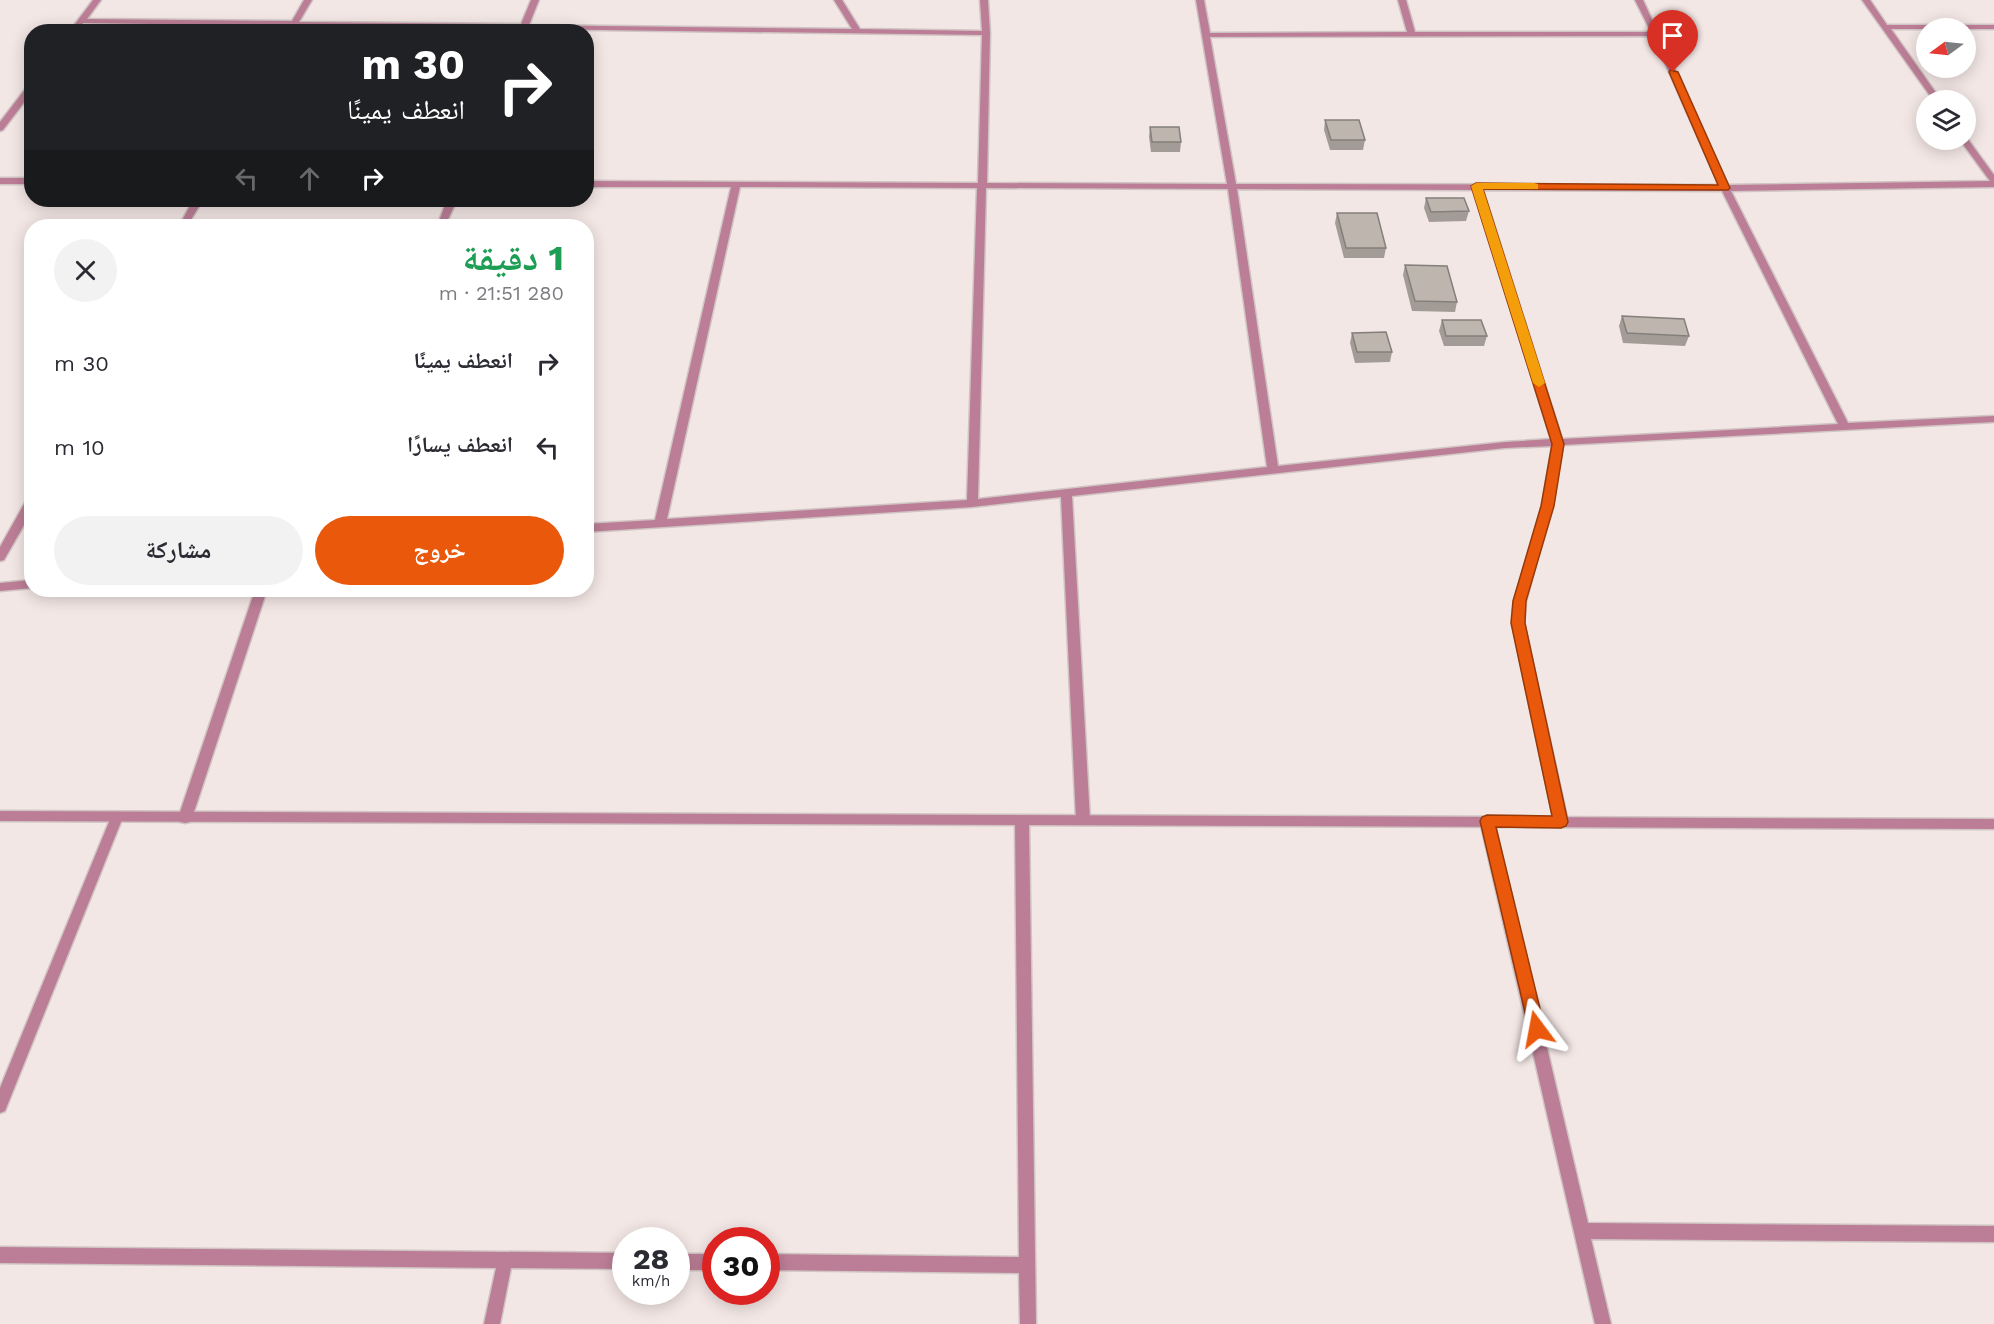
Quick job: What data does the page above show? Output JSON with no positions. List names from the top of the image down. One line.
{"north":"left","page":{"turn":["30 m","انعطف يمينًا"],"heading":["1 دقيقة","280 m · 21:51"],"list":[{"name":"انعطف يمينًا","value":"30 m"},{"name":"انعطف يسارًا","value":"10 m"}],"buttons":["خروج","مشاركة"],"speed":"28 km/h","limit":"30"}}
